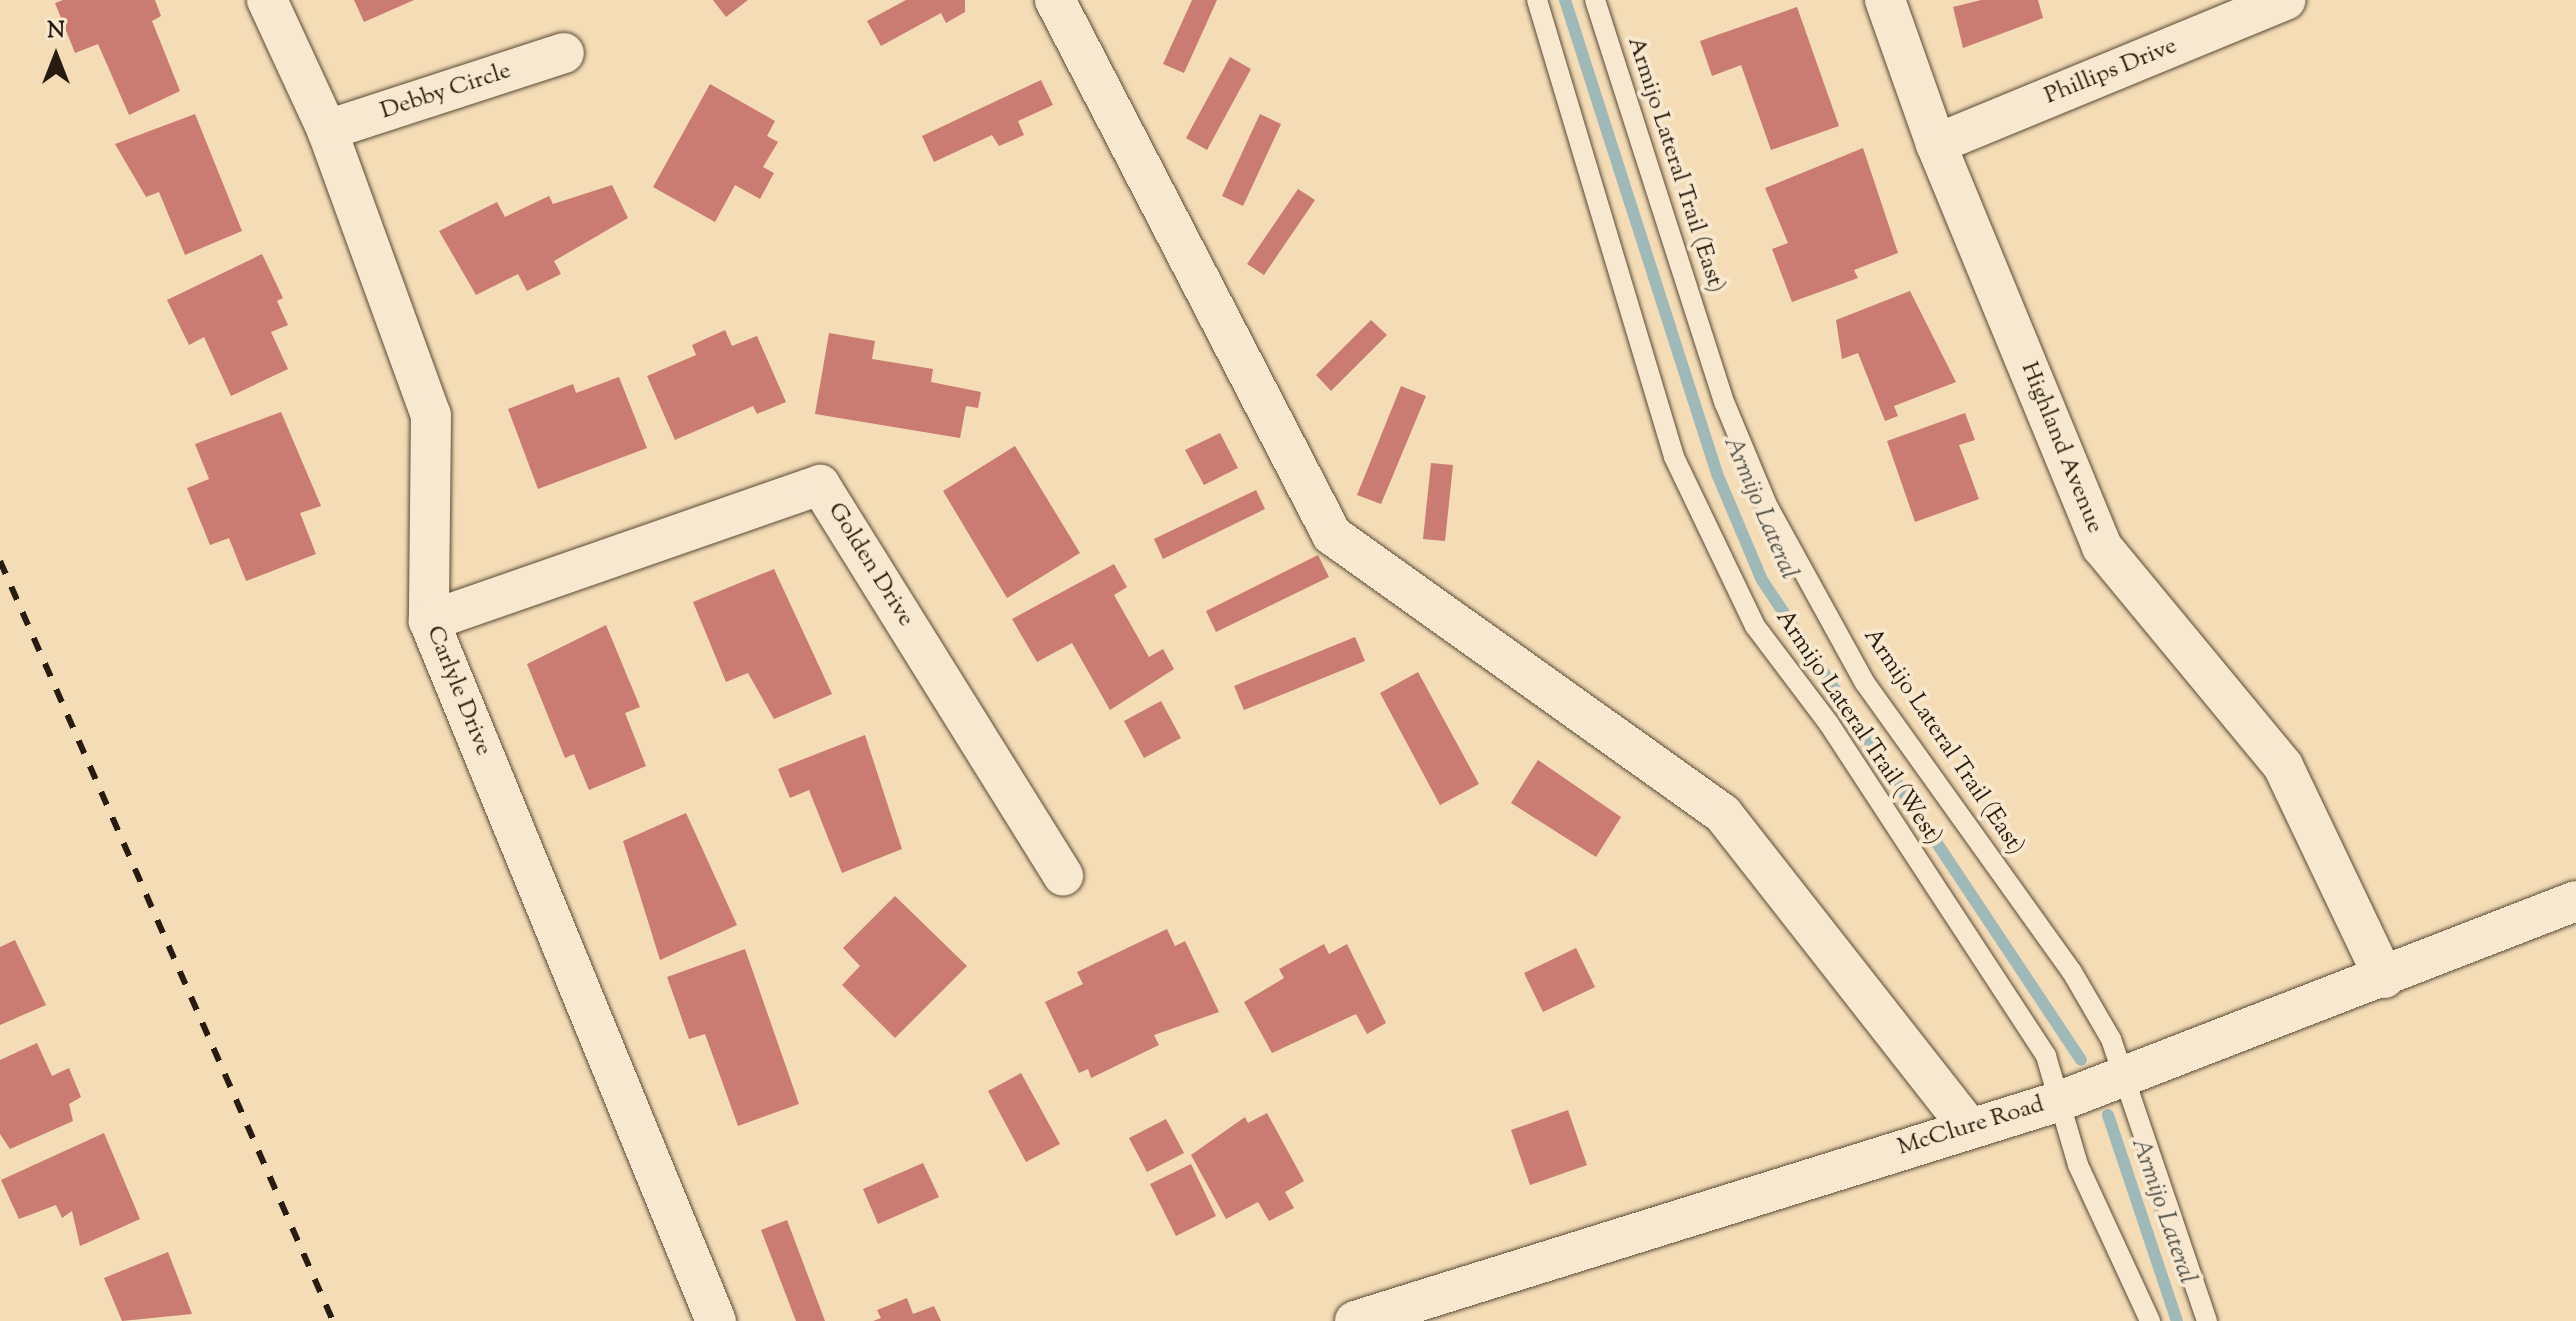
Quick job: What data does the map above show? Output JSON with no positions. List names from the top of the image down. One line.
{"streets":{"street":["Phillips Drive","Debby Circle","Highland Avenue","Golden Drive","Carlyle Drive","McClure Road"],"lane":["Armijo Lateral Trail (East)","Armijo Lateral Trail (West)"]},"crossings":[["Phillips Drive","Highland Avenue"],["Debby Circle","Carlyle Drive"],["Armijo Lateral Trail (East)","McClure Road"],["Highland Avenue","McClure Road"],["Golden Drive","Carlyle Drive"],["Armijo Lateral Trail (West)","McClure Road"]],"water":["Armijo Lateral"],"north":"top"}
